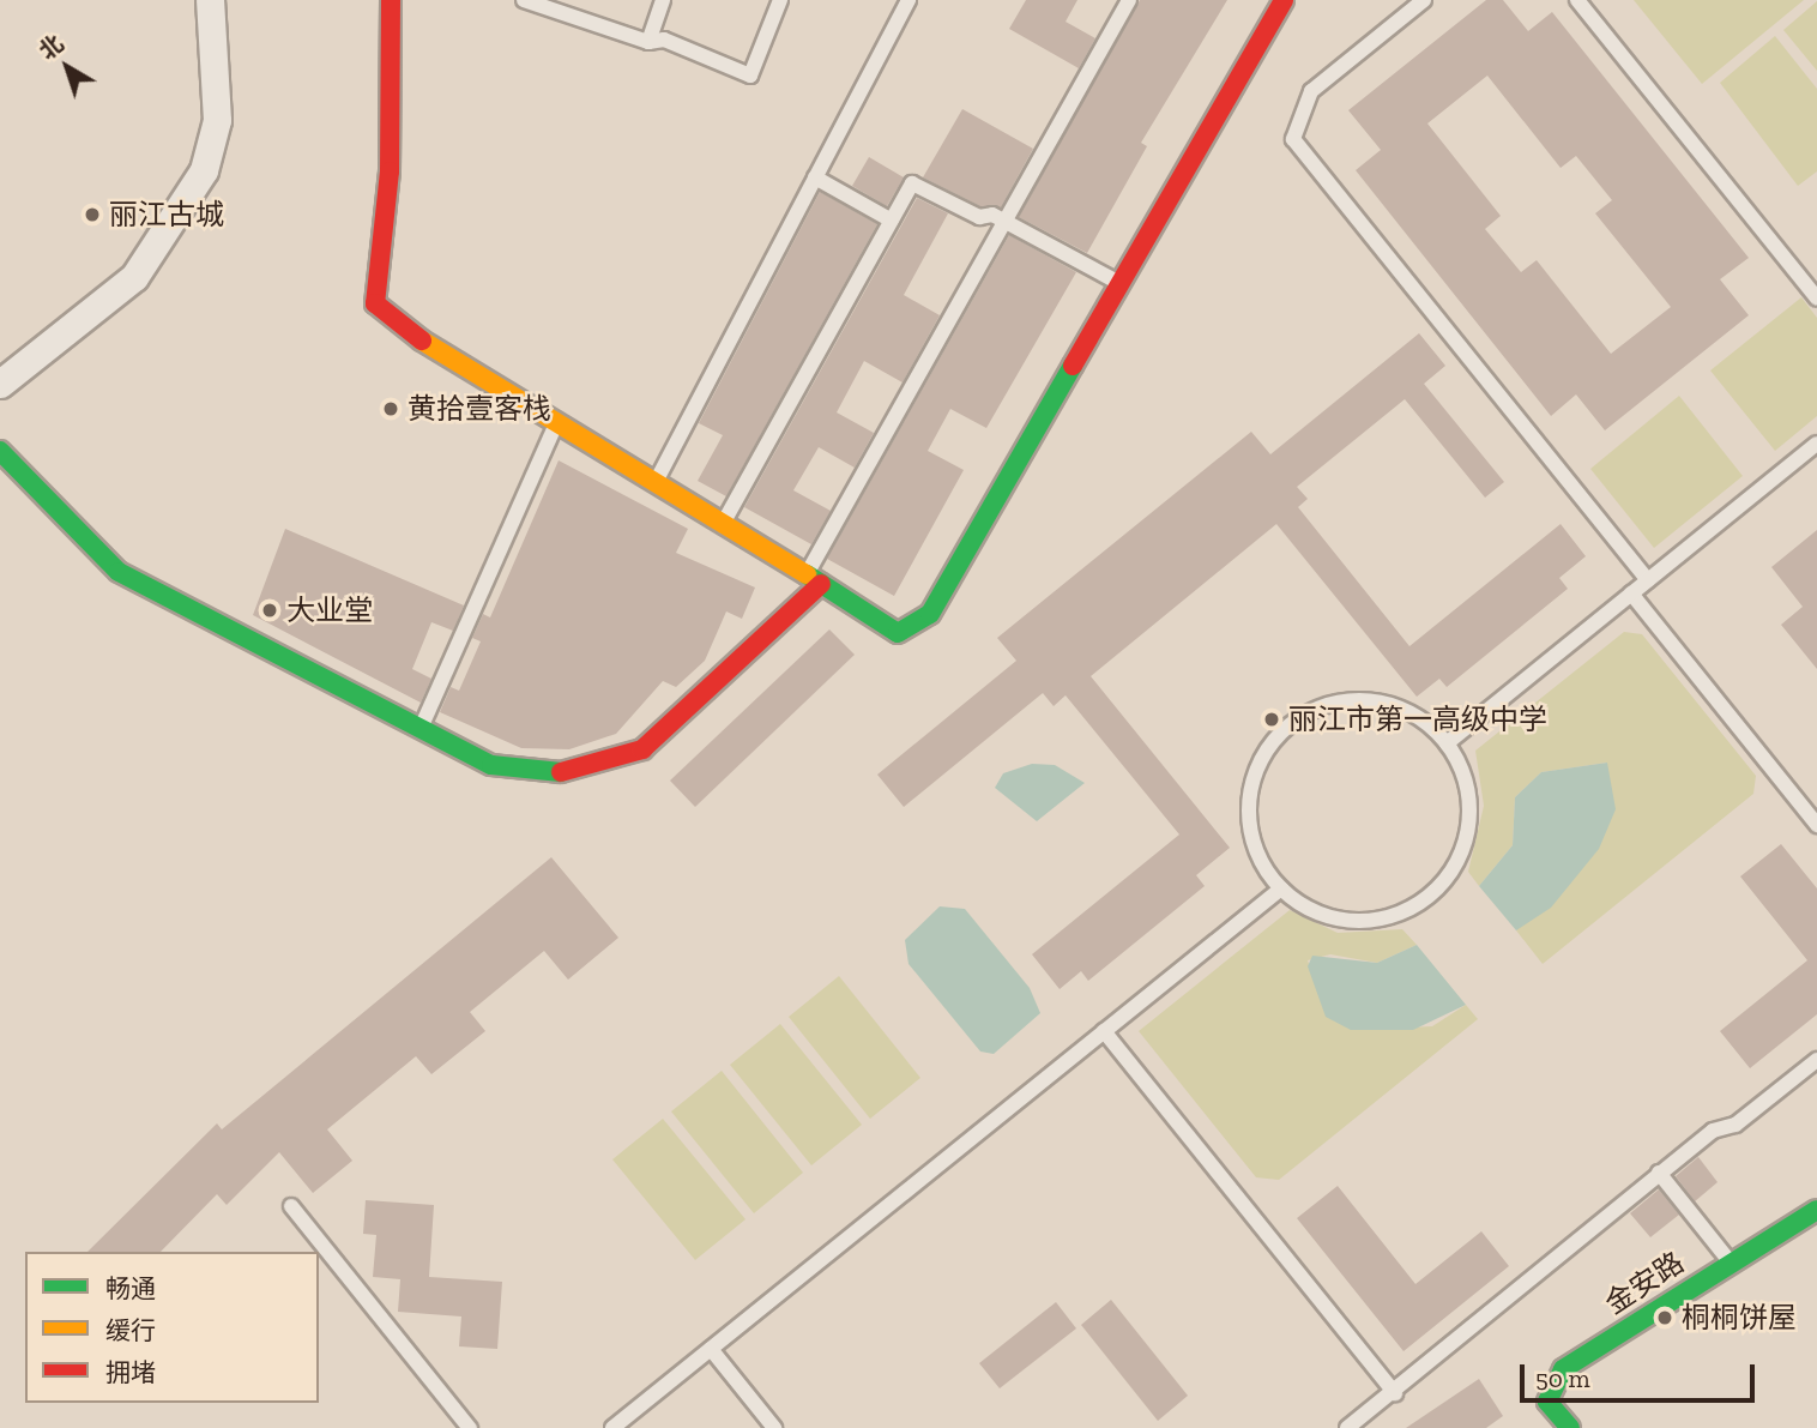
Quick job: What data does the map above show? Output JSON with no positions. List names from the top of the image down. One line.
{"streets":{"street":["金安路"]},"places":["丽江古城","黄拾壹客栈","大业堂","丽江市第一高级中学","桐桐饼屋"],"legend":["畅通","缓行","拥堵"],"scale_bar":"50 m","north":"top left"}
